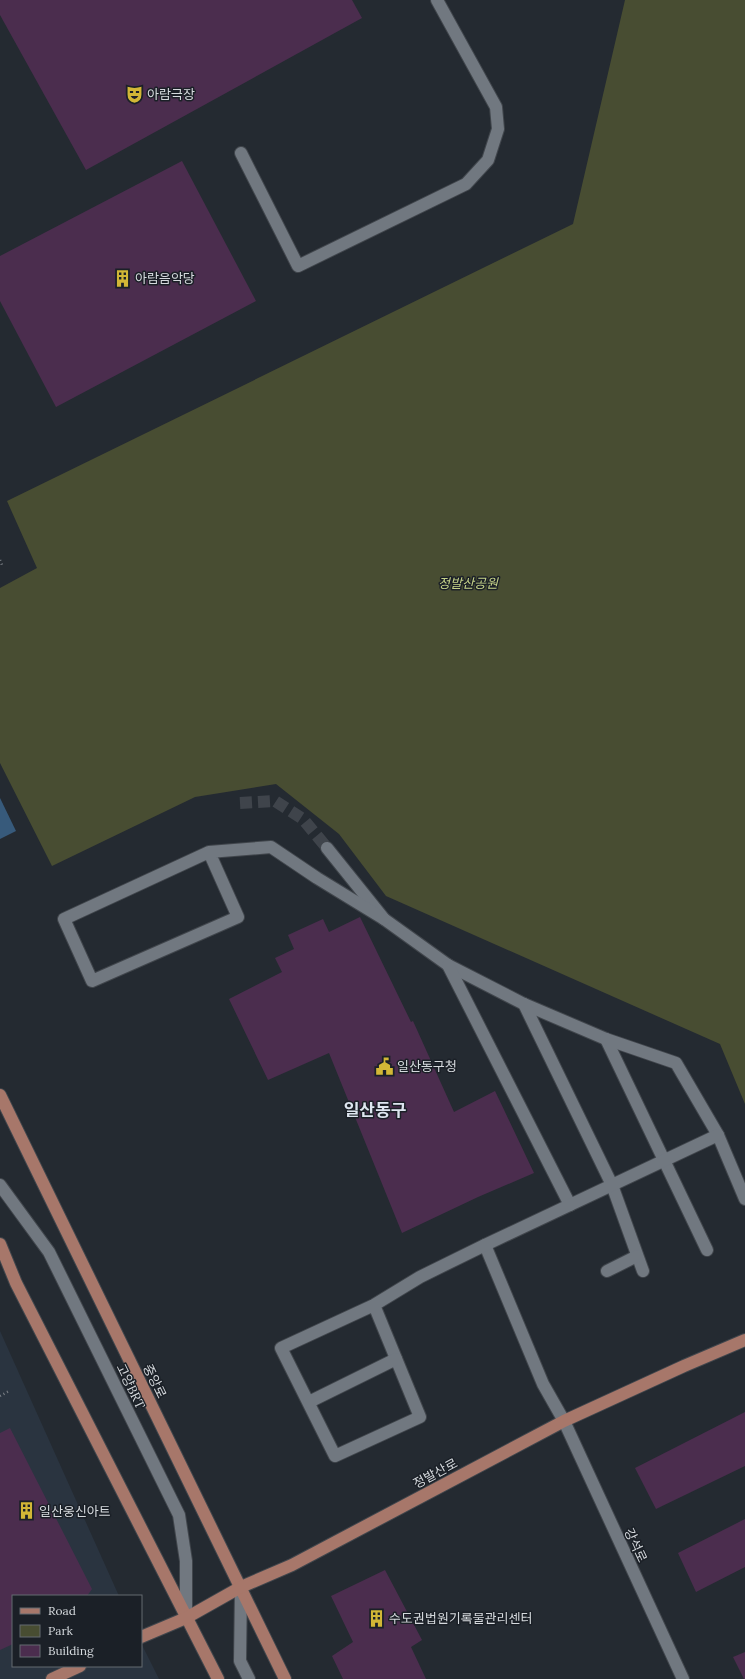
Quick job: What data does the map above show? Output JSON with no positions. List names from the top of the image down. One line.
{"streets":{"main road":["중앙로","정발산로"],"street":["고양BRT","강석로"]},"crossings":[["중앙로","정발산로"],["고양BRT","정발산로"],["정발산로","강석로"]],"districts":["일산동구"],"parks":["정발산공원"],"places":{"theatre":["아람극장"],"building":["아람음악당","일산웅신아트","수도권법원기록물관리센터"],"public building":["일산동구청"]},"legend":["Road","Park","Building"]}
